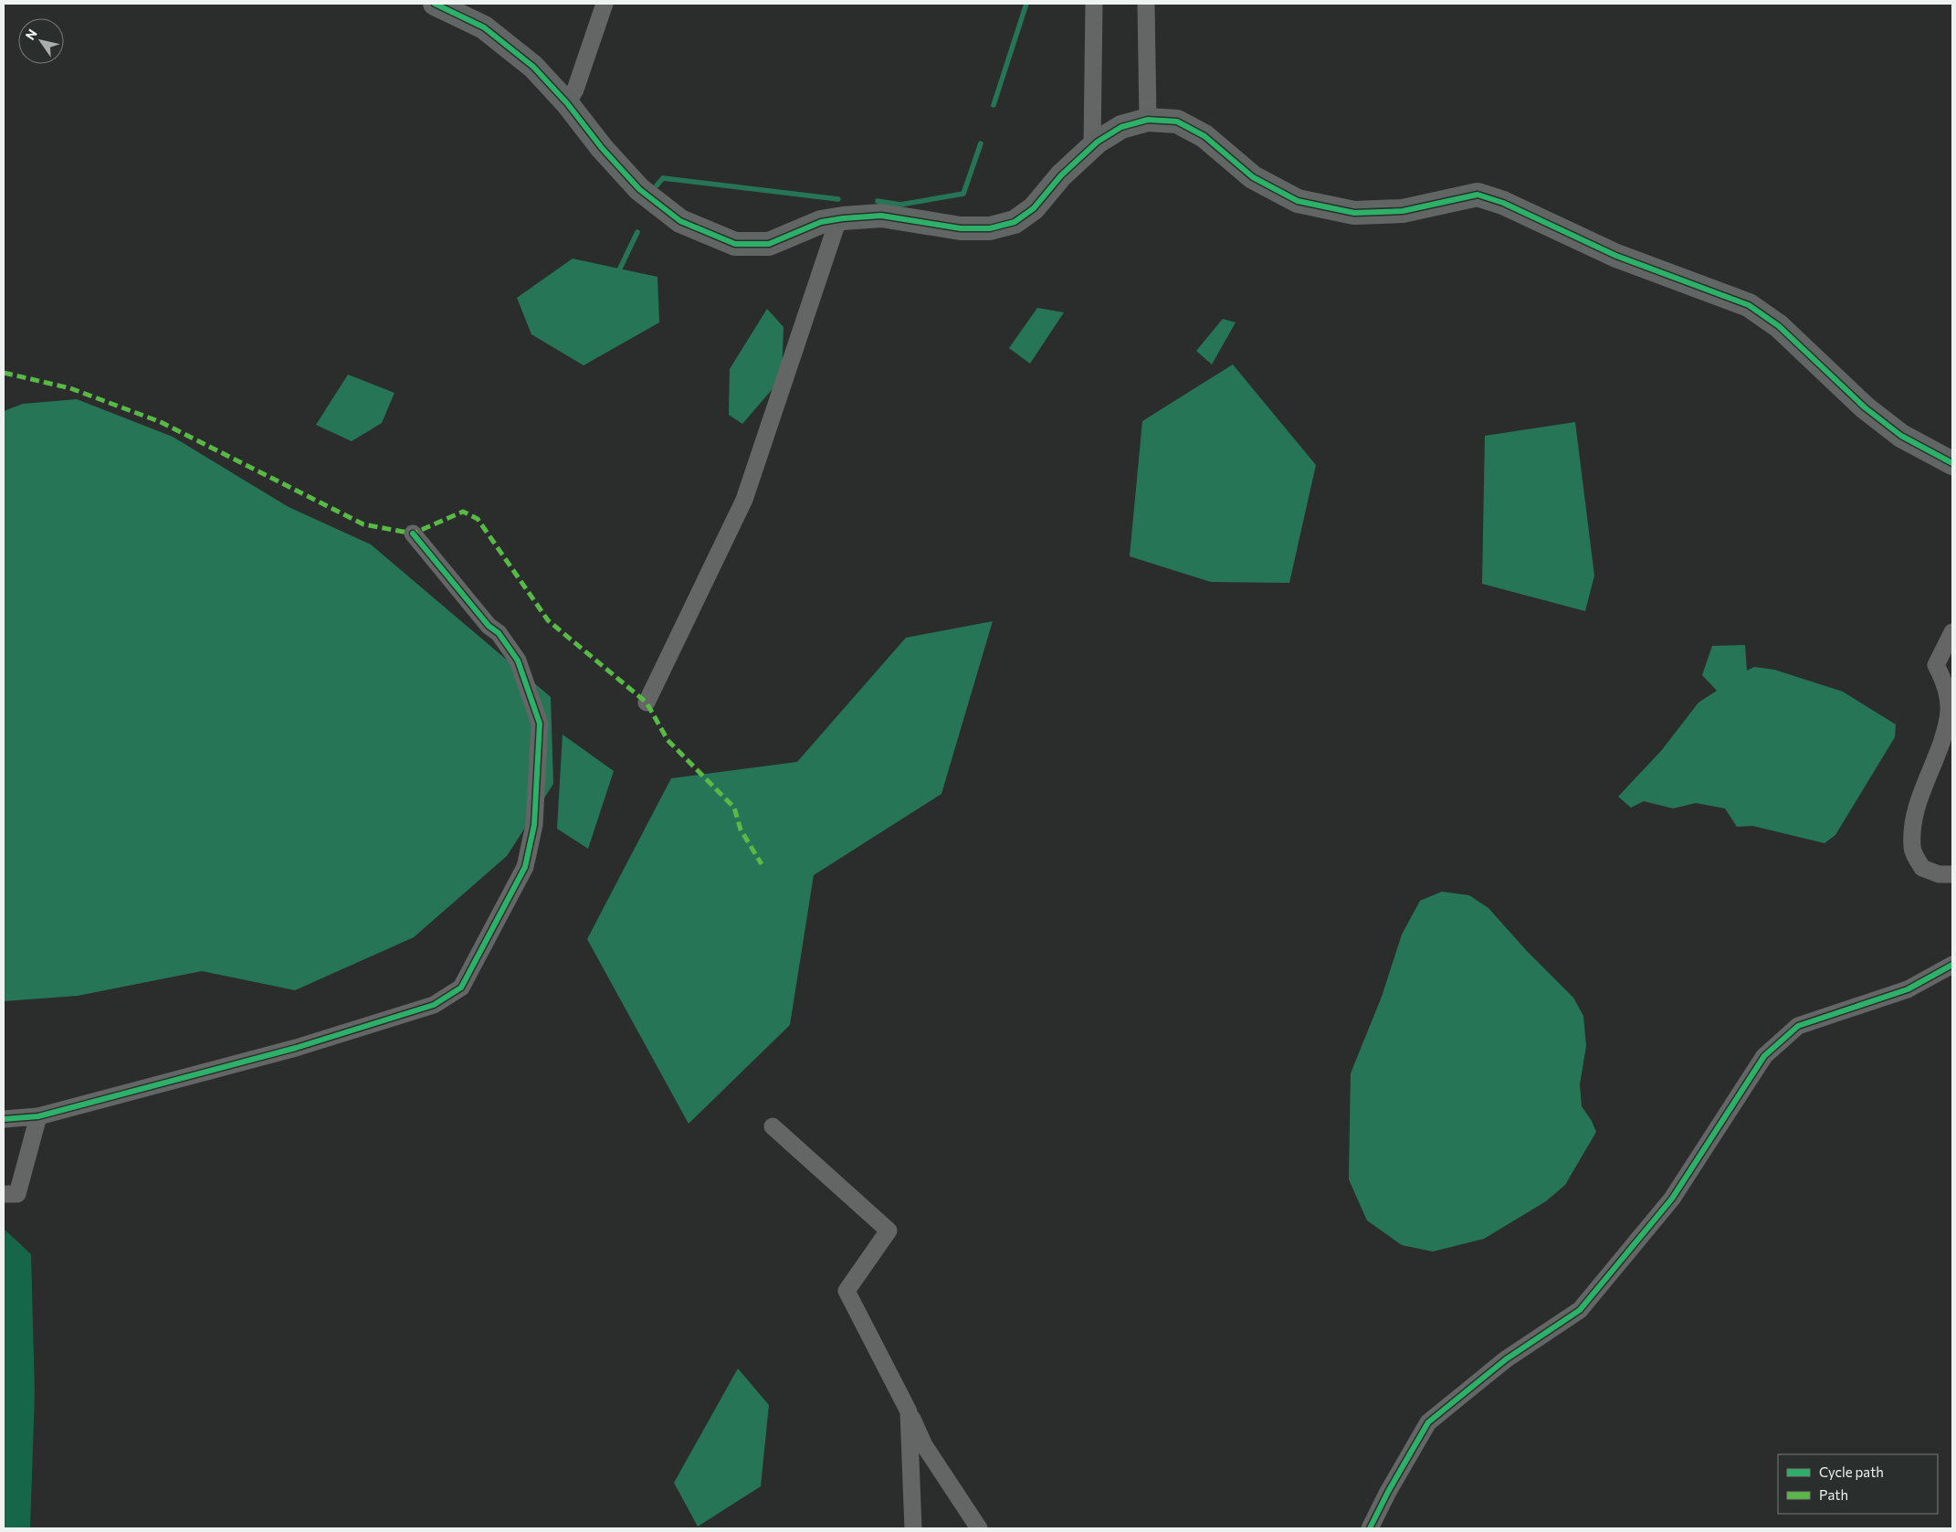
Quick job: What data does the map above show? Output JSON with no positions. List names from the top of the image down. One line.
{"legend":["Cycle path","Path"],"north":"top left"}
